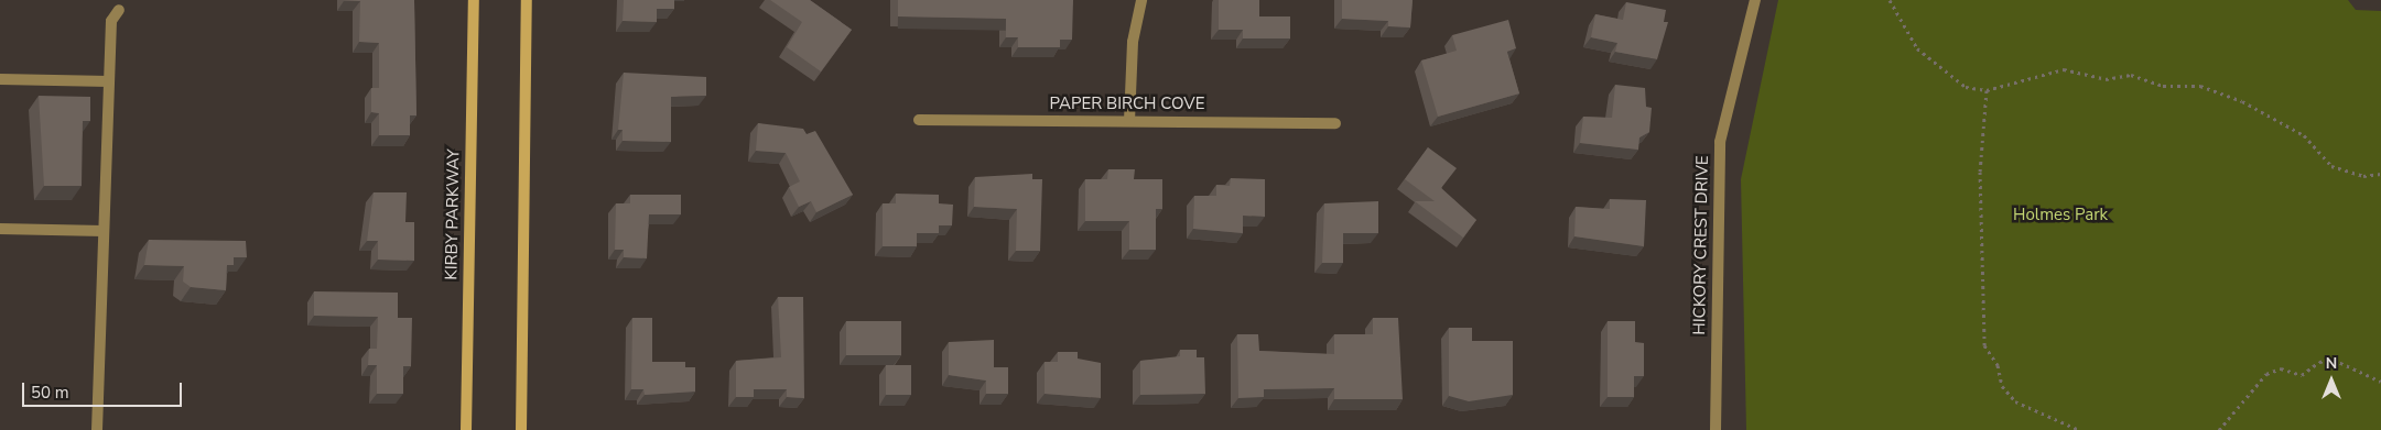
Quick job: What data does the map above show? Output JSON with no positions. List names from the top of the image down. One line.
{"streets":{"main road":["KIRBY PARKWAY"],"street":["PAPER BIRCH COVE","HICKORY CREST DRIVE"]},"parks":["Holmes Park"],"scale_bar":"50 m","north":"top"}
